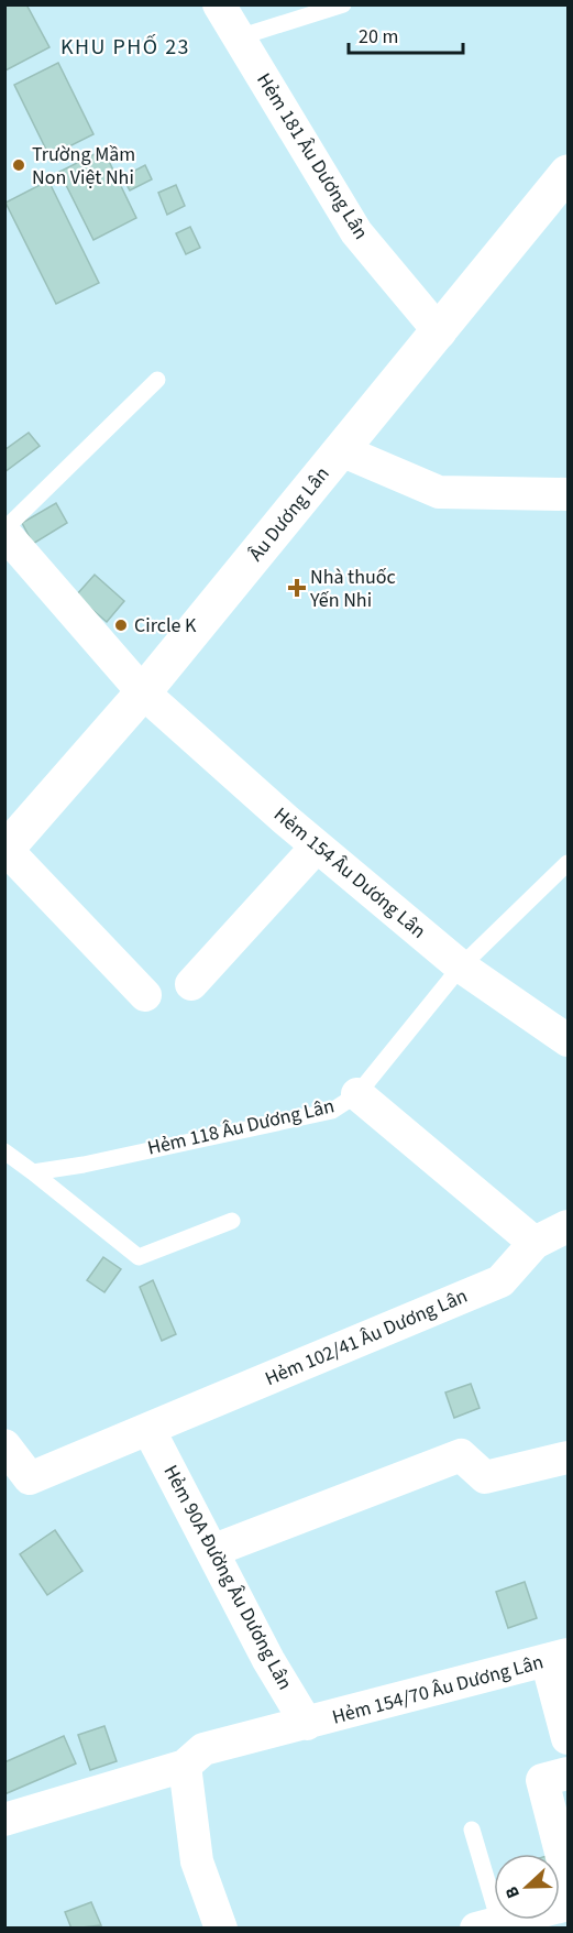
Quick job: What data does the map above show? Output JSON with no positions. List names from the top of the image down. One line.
{"streets":{"street":["Hẻm 181 Âu Dương Lân","Âu Dương Lân","Hẻm 154 Âu Dương Lân","Hẻm 102/41 Âu Dương Lân","Hẻm 90A Đường Âu Dương Lân","Hẻm 154/70 Âu Dương Lân"],"lane":["Hẻm 118 Âu Dương Lân"]},"crossings":[["Hẻm 181 Âu Dương Lân","Âu Dương Lân"],["Âu Dương Lân","Hẻm 154 Âu Dương Lân"],["Hẻm 154 Âu Dương Lân","Hẻm 118 Âu Dương Lân"],["Hẻm 102/41 Âu Dương Lân","Hẻm 90A Đường Âu Dương Lân"],["Hẻm 90A Đường Âu Dương Lân","Hẻm 154/70 Âu Dương Lân"]],"districts":["KHU PHỐ 23"],"places":{"other":["Trường Mầm Non Việt Nhi","Circle K"],"health":["Nhà thuốc Yến Nhi"]},"scale_bar":"20 m","north":"left"}
